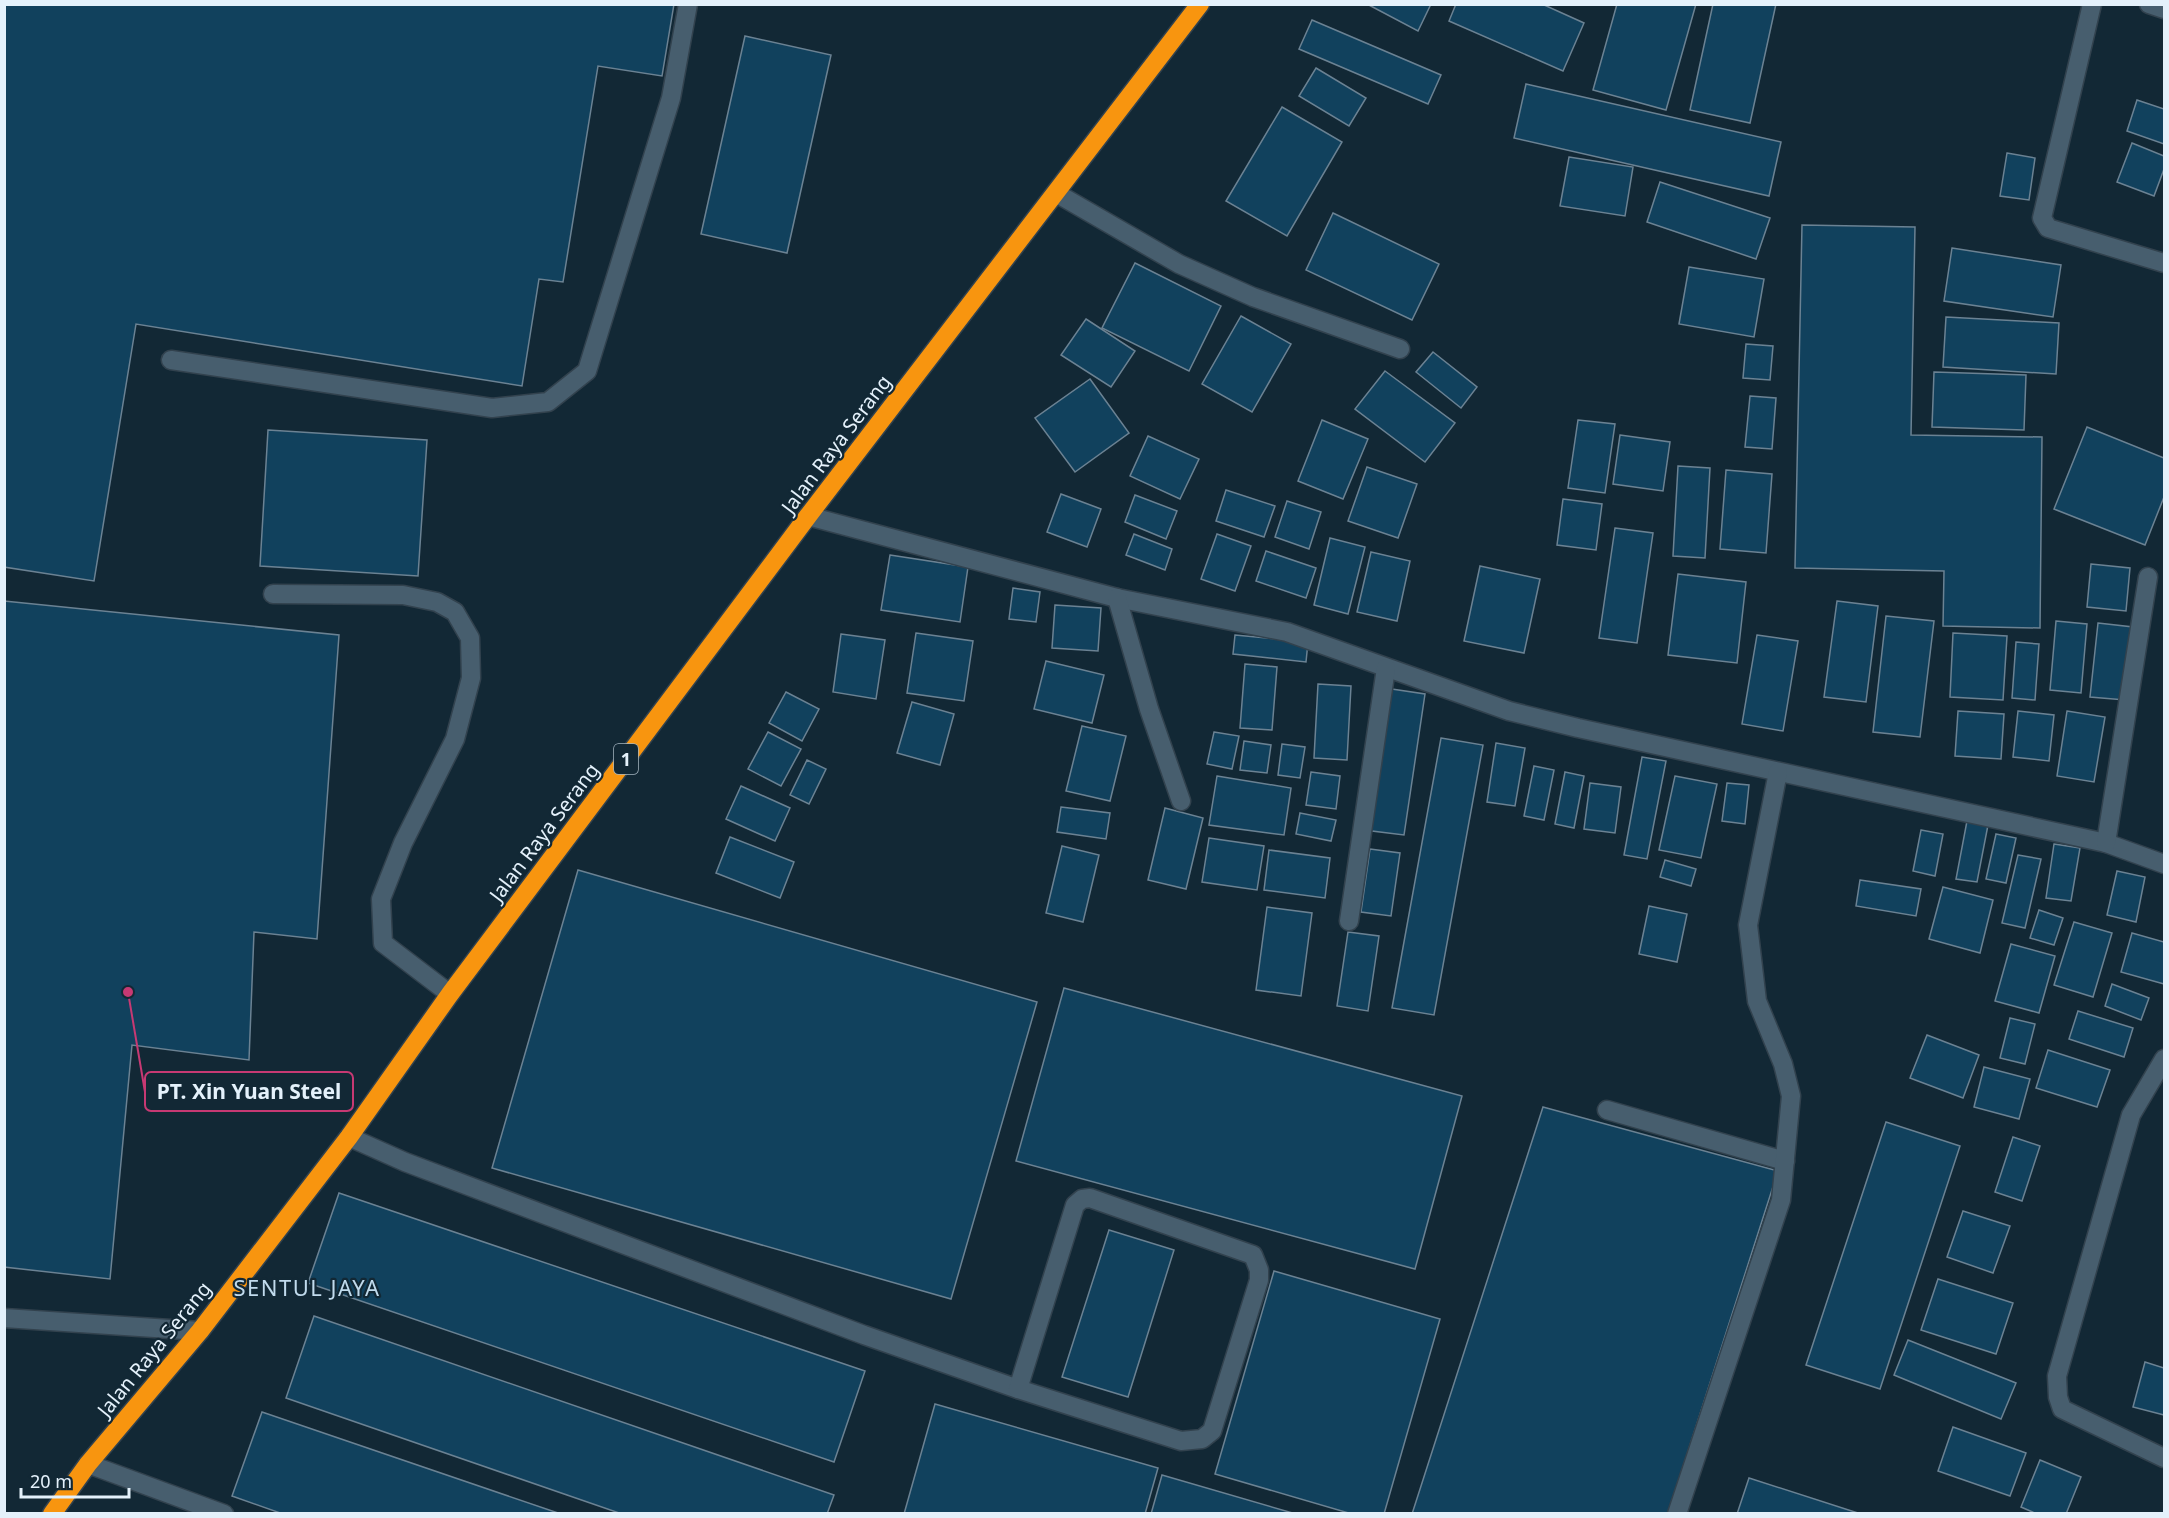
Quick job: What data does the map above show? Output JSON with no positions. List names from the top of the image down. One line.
{"streets":{"highway":["Jalan Raya Serang","1"]},"districts":["SENTUL JAYA"],"places":["PT. Xin Yuan Steel"],"scale_bar":"20 m"}
